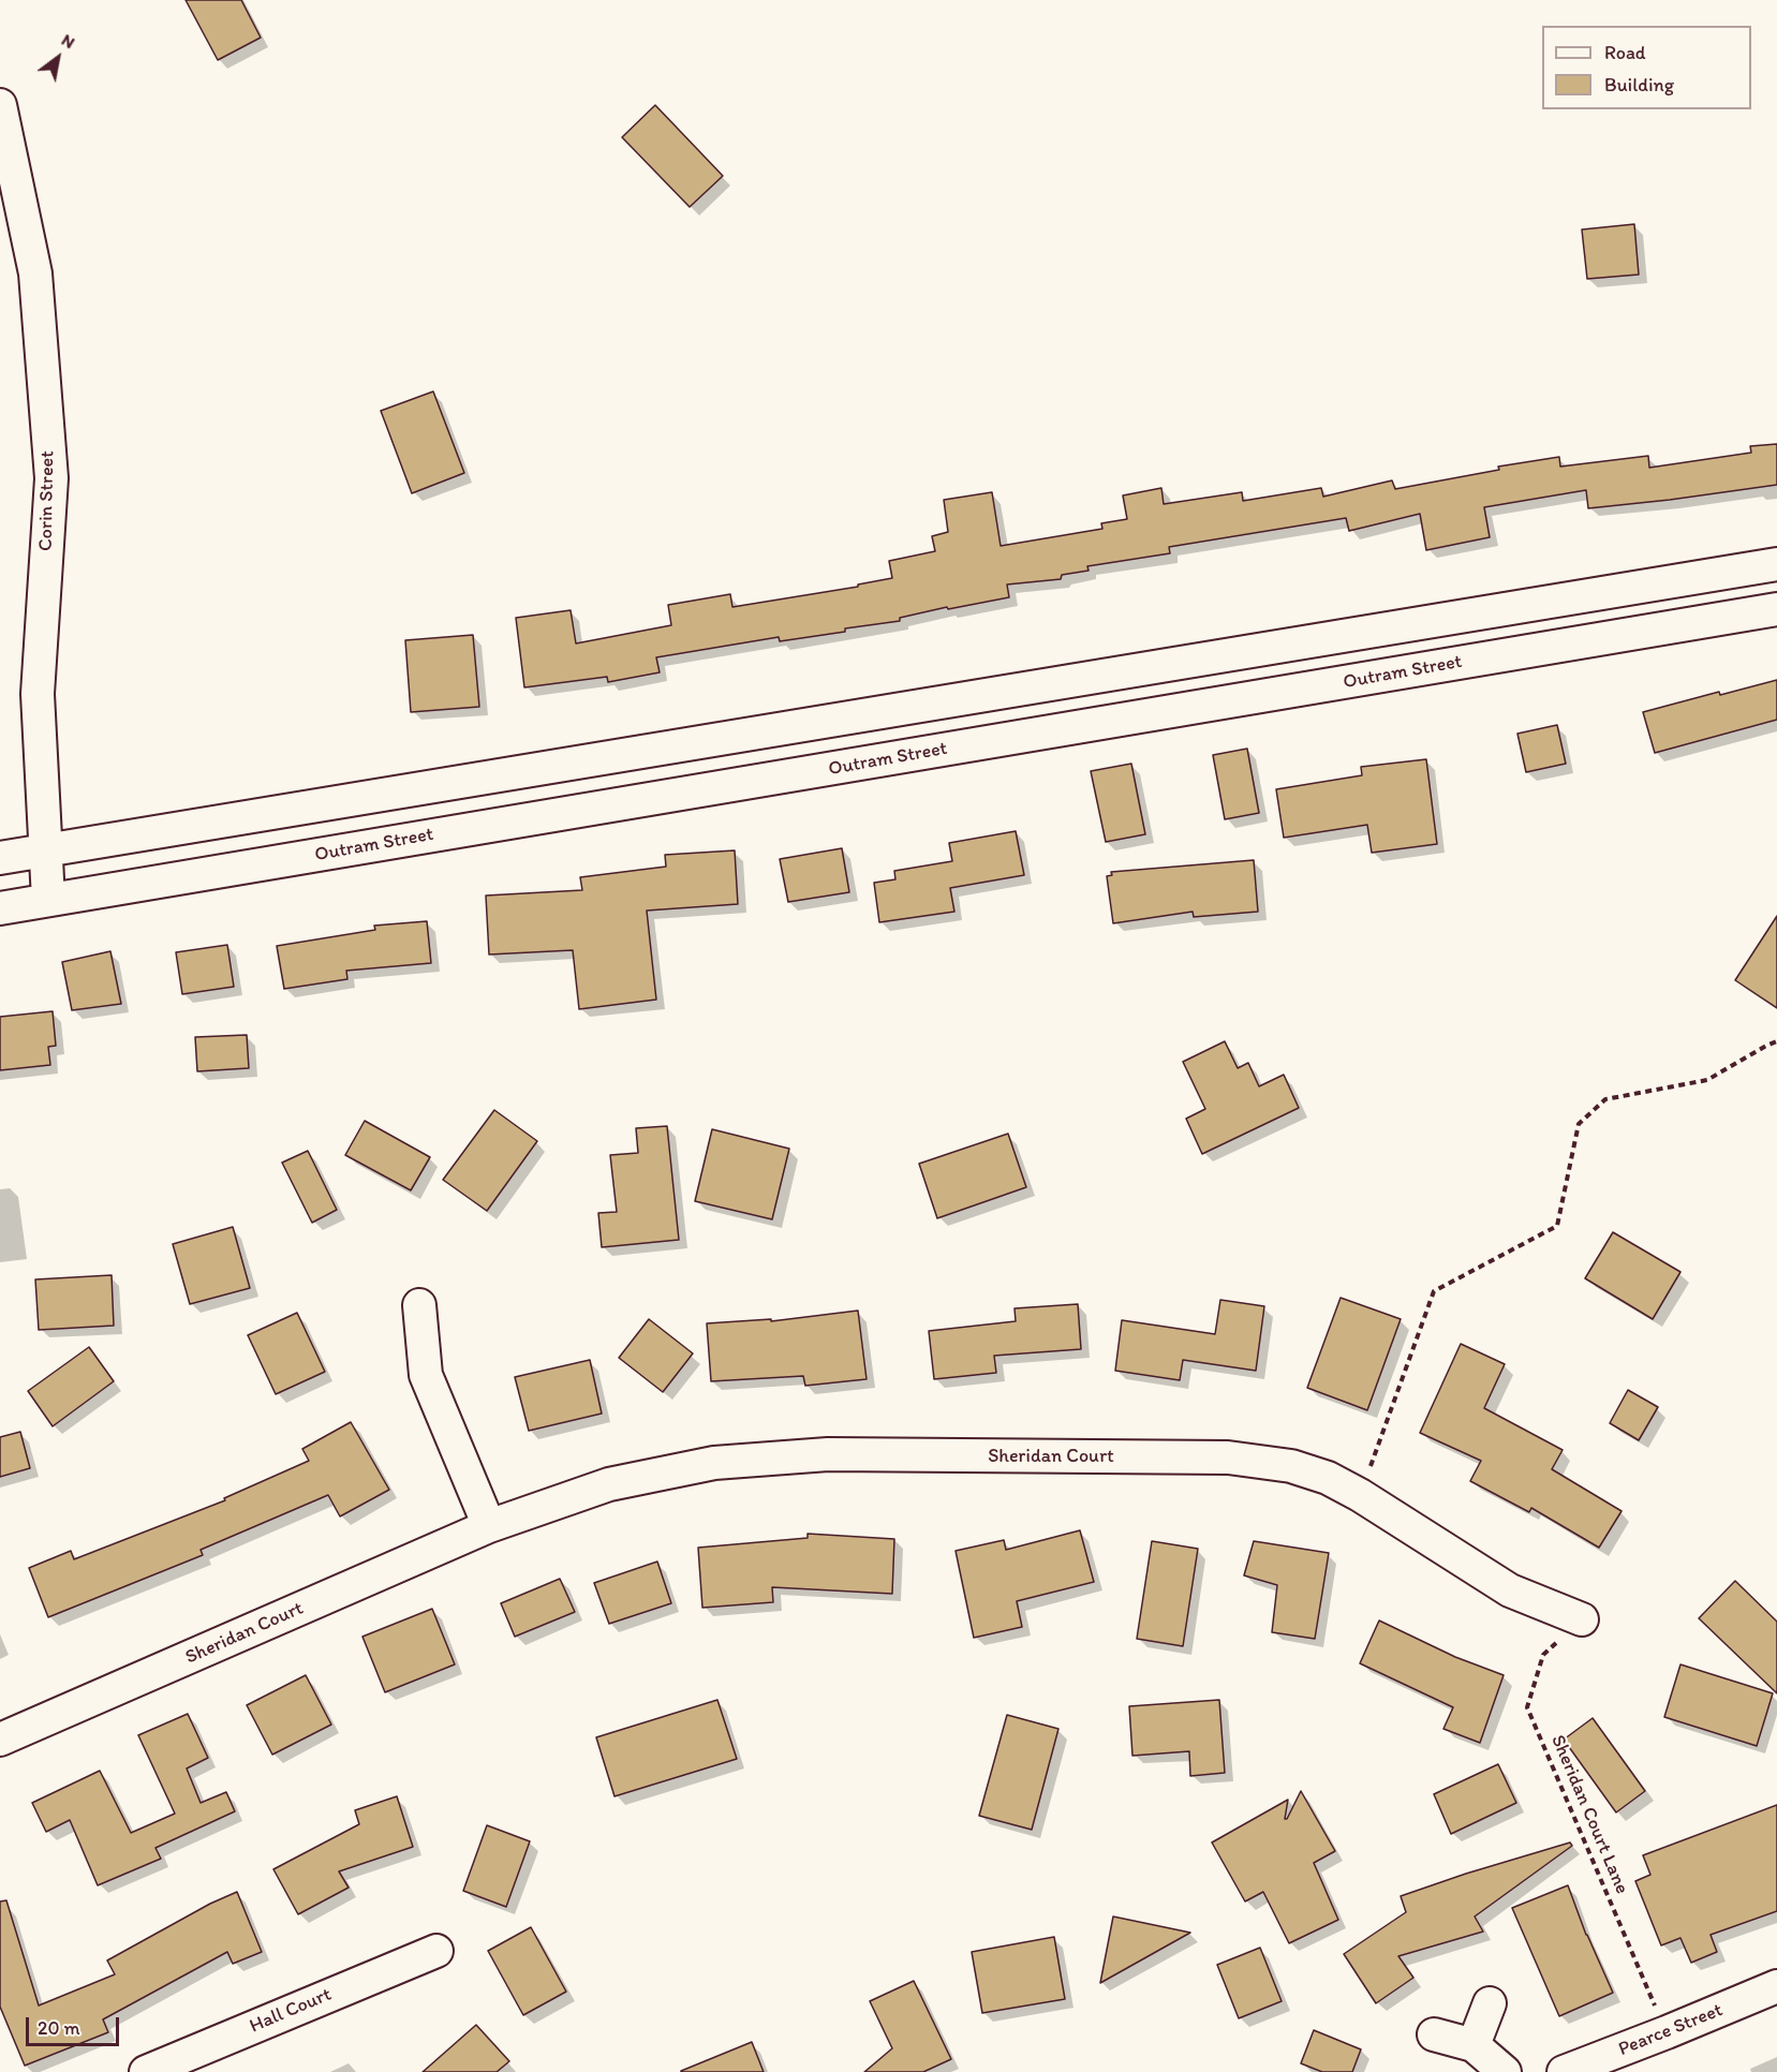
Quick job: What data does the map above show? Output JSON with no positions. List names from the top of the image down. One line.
{"streets":{"street":["Corin Street","Outram Street","Sheridan Court","Hall Court","Pearce Street"],"path":["Sheridan Court Lane"]},"crossings":[["Corin Street","Outram Street"],["Sheridan Court","Sheridan Court Lane"],["Sheridan Court Lane","Pearce Street"]],"legend":["Road","Building"],"scale_bar":"20 m","north":"top right"}
